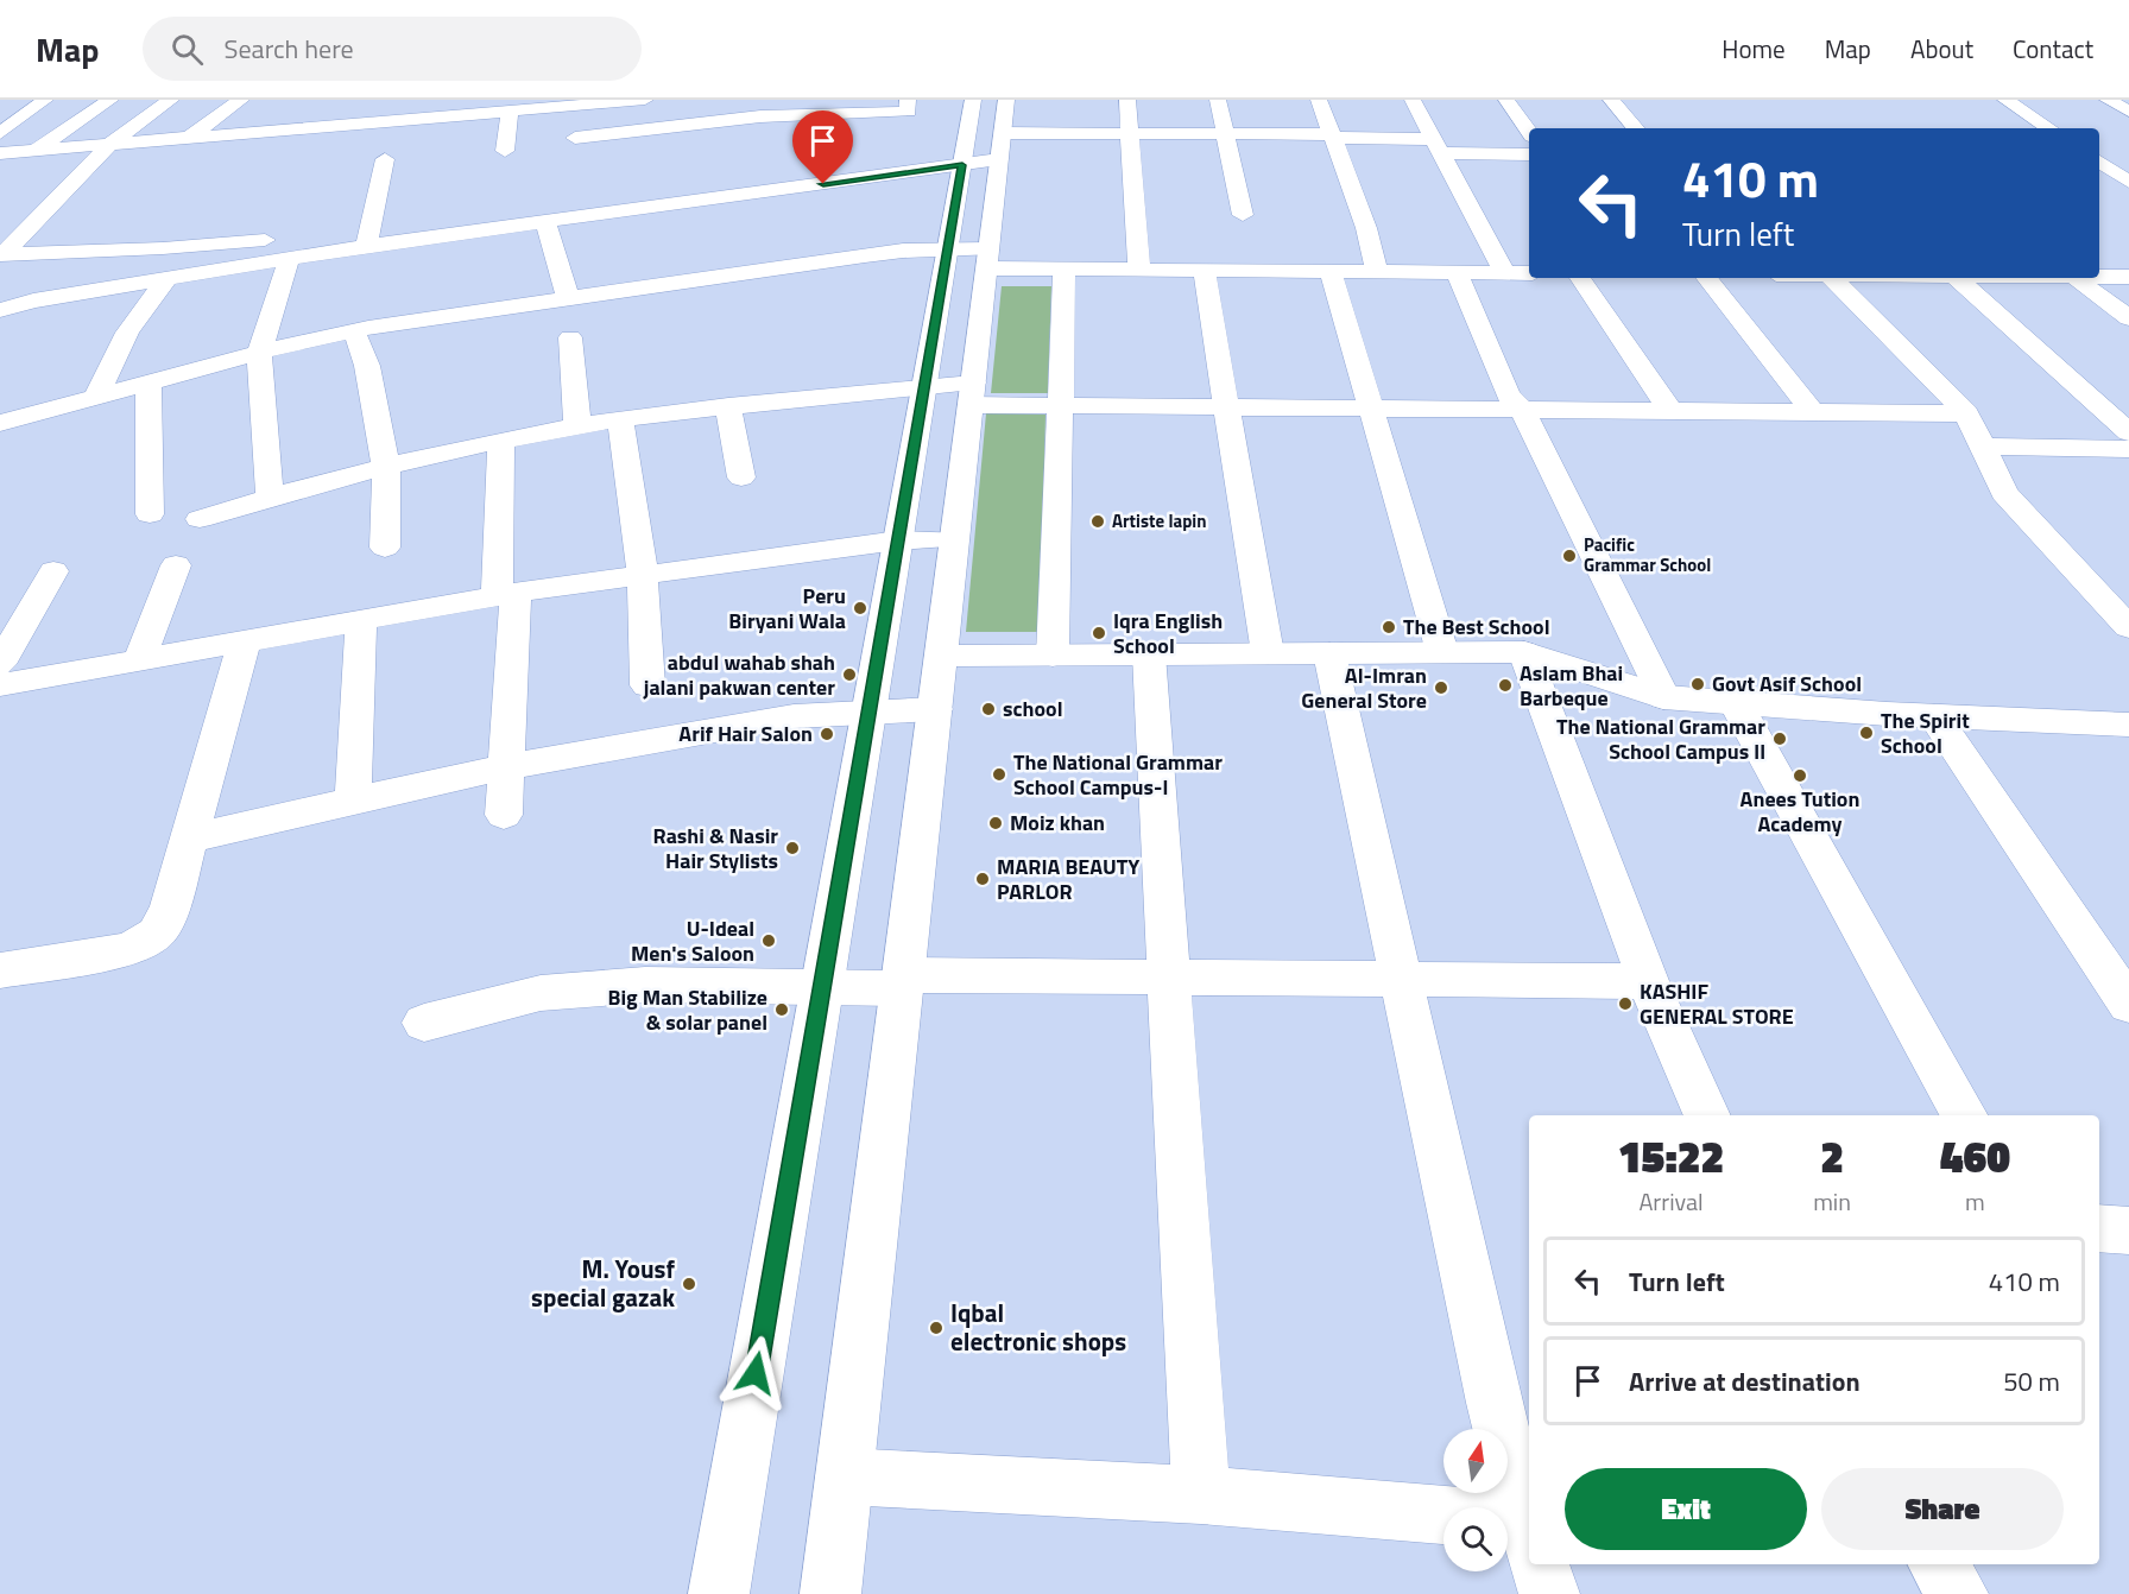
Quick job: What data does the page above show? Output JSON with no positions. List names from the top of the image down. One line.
{"places":["Artiste lapin","Pacific Grammar School","Peru Biryani Wala","The Best School","Iqra English School","abdul wahab shah jalani pakwan center","Govt Asif School","Aslam Bhai Barbeque","Al-Imran General Store","school","The Spirit School","Arif Hair Salon","The National Grammar School Campus ll","The National Grammar School Campus-l","Anees Tution Academy","Moiz khan","Rashi & Nasir Hair Stylists","MARIA BEAUTY PARLOR","U-Ideal Men's Saloon","KASHIF GENERAL STORE","Big Man Stabilize & solar panel","M. Yousf special gazak","Iqbal electronic shops"],"north":"top","page":{"header":"Map","search":"Search here","nav":["Home","Map","About","Contact"],"turn":["410 m","Turn left"],"eta":["15:22","Arrival","2","min","460","m"],"list":[{"name":"Turn left","value":"410 m"},{"name":"Arrive at destination","value":"50 m"}],"buttons":["Exit","Share"]}}
